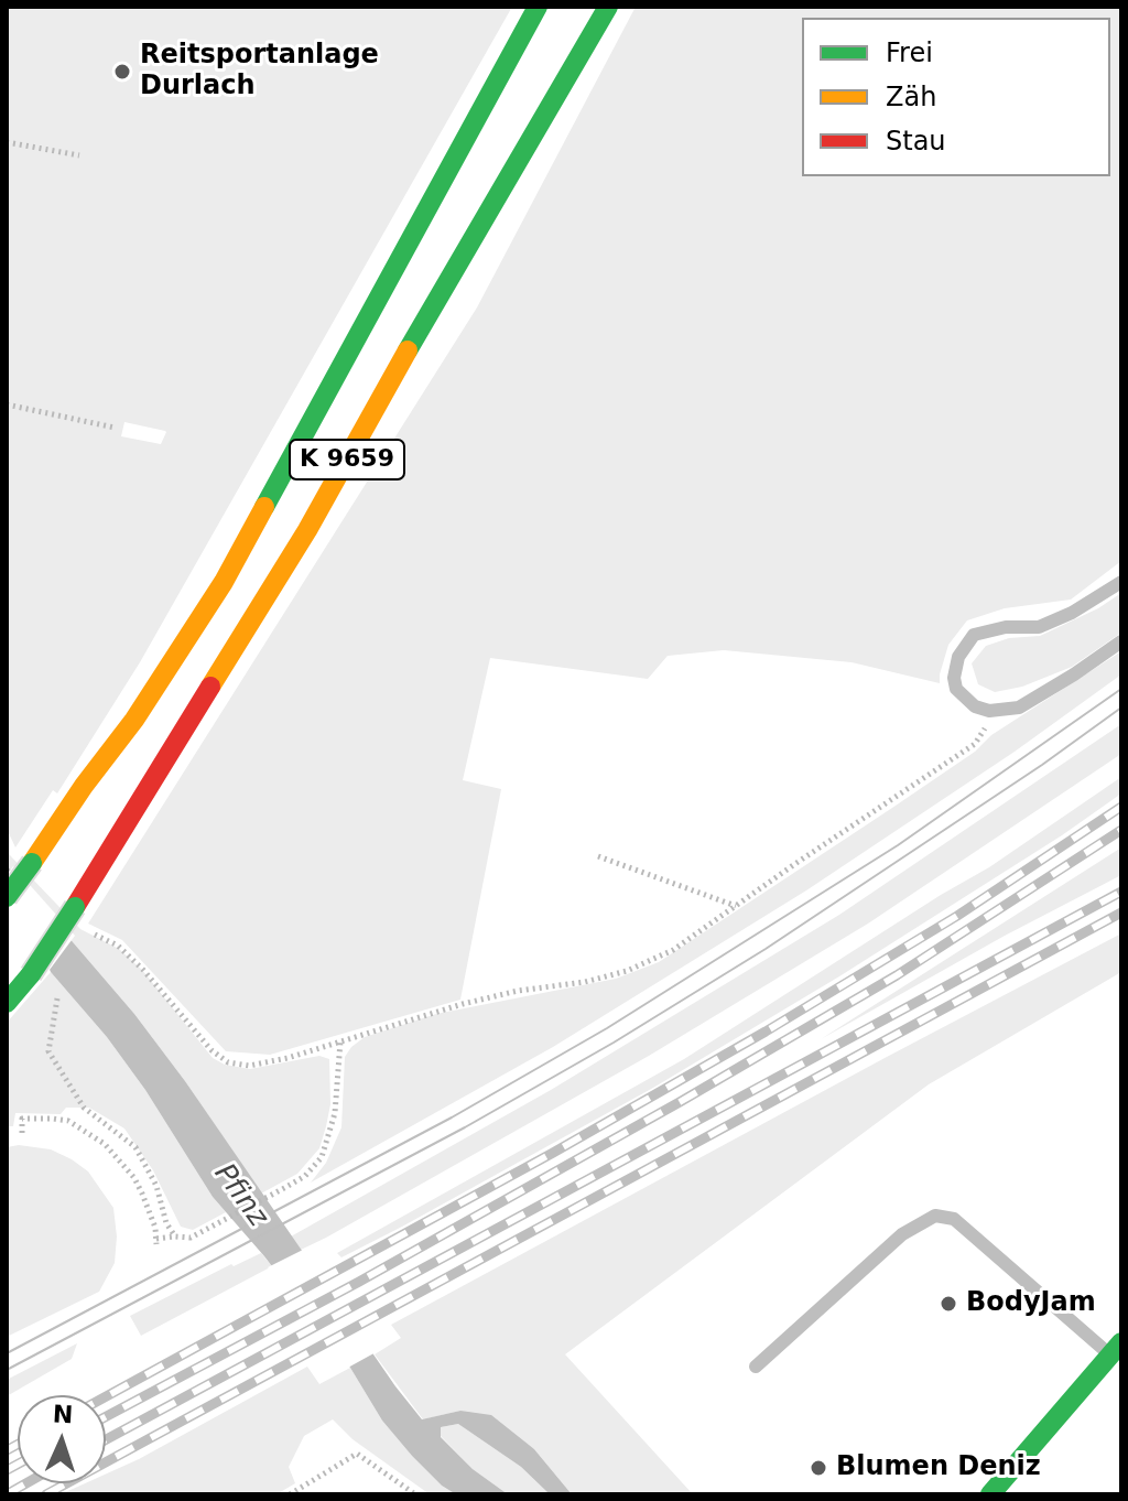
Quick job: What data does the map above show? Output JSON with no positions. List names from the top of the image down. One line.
{"streets":{"main road":["K 9659"]},"water":["Pfinz"],"places":["Reitsportanlage Durlach","BodyJam","Blumen Deniz"],"legend":["Frei","Zäh","Stau"],"north":"top"}
